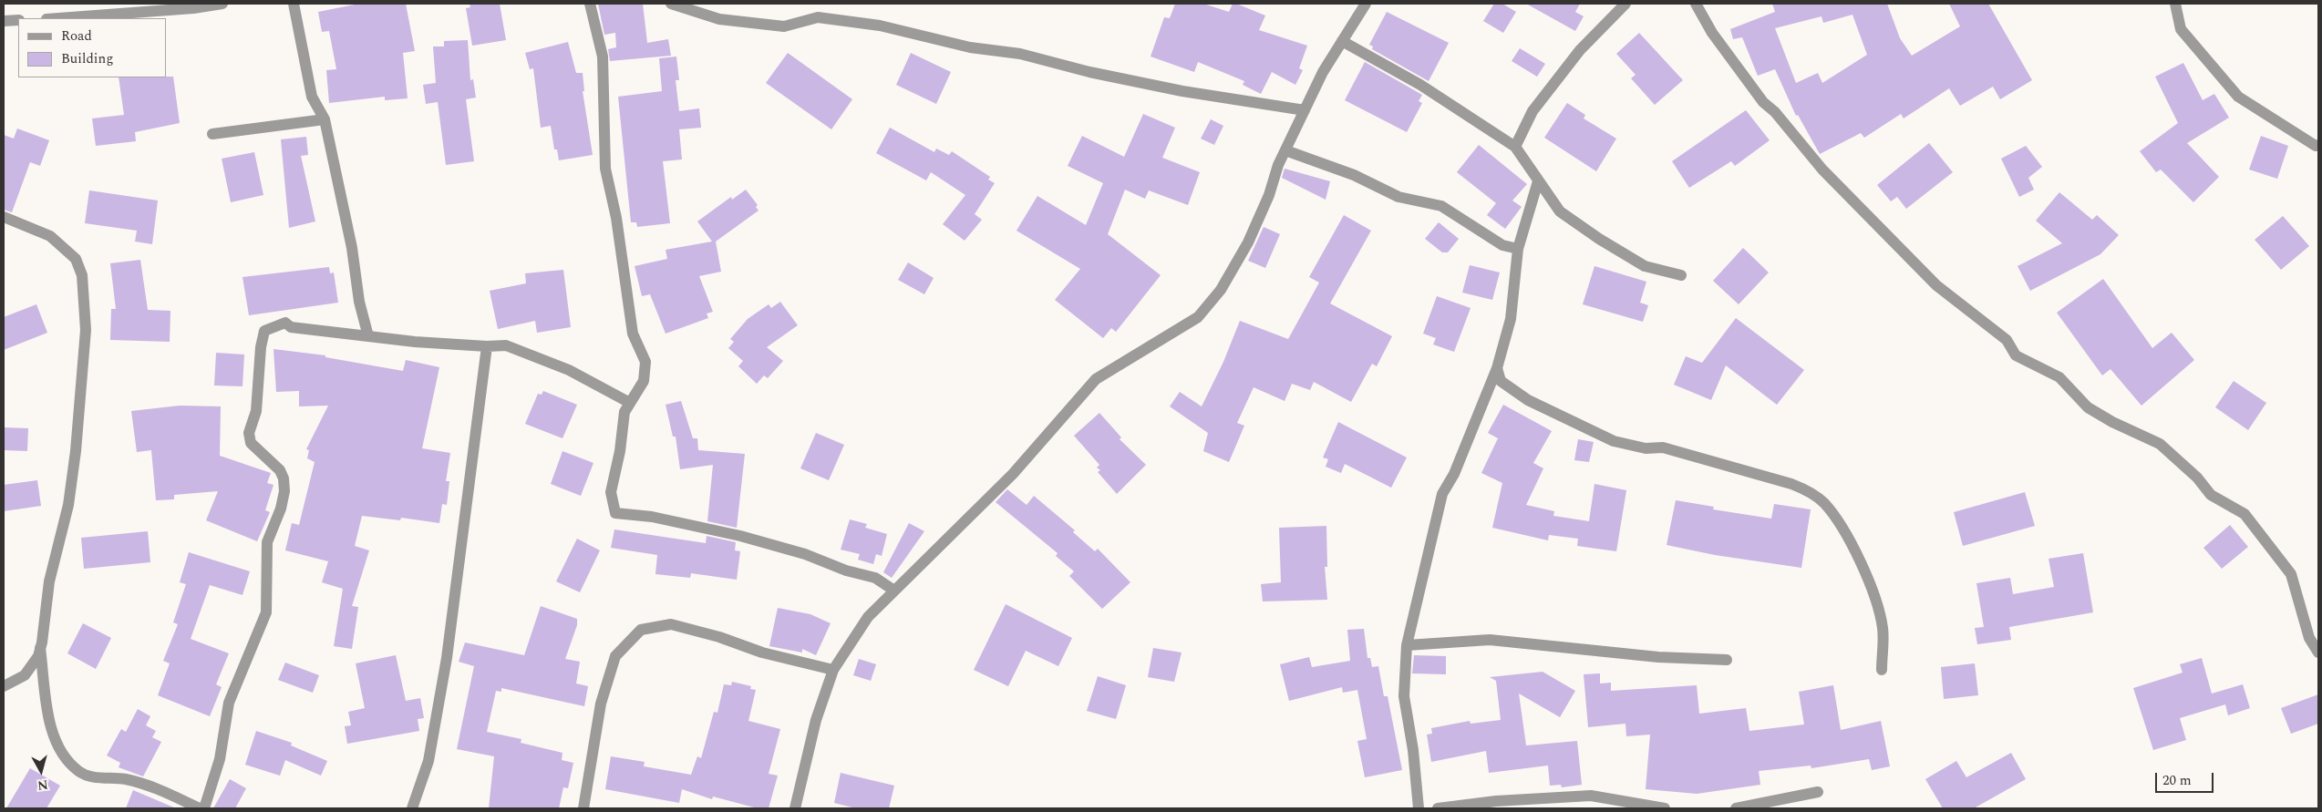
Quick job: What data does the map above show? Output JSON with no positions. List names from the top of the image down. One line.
{"legend":["Road","Building"],"scale_bar":"20 m","north":"bottom"}
